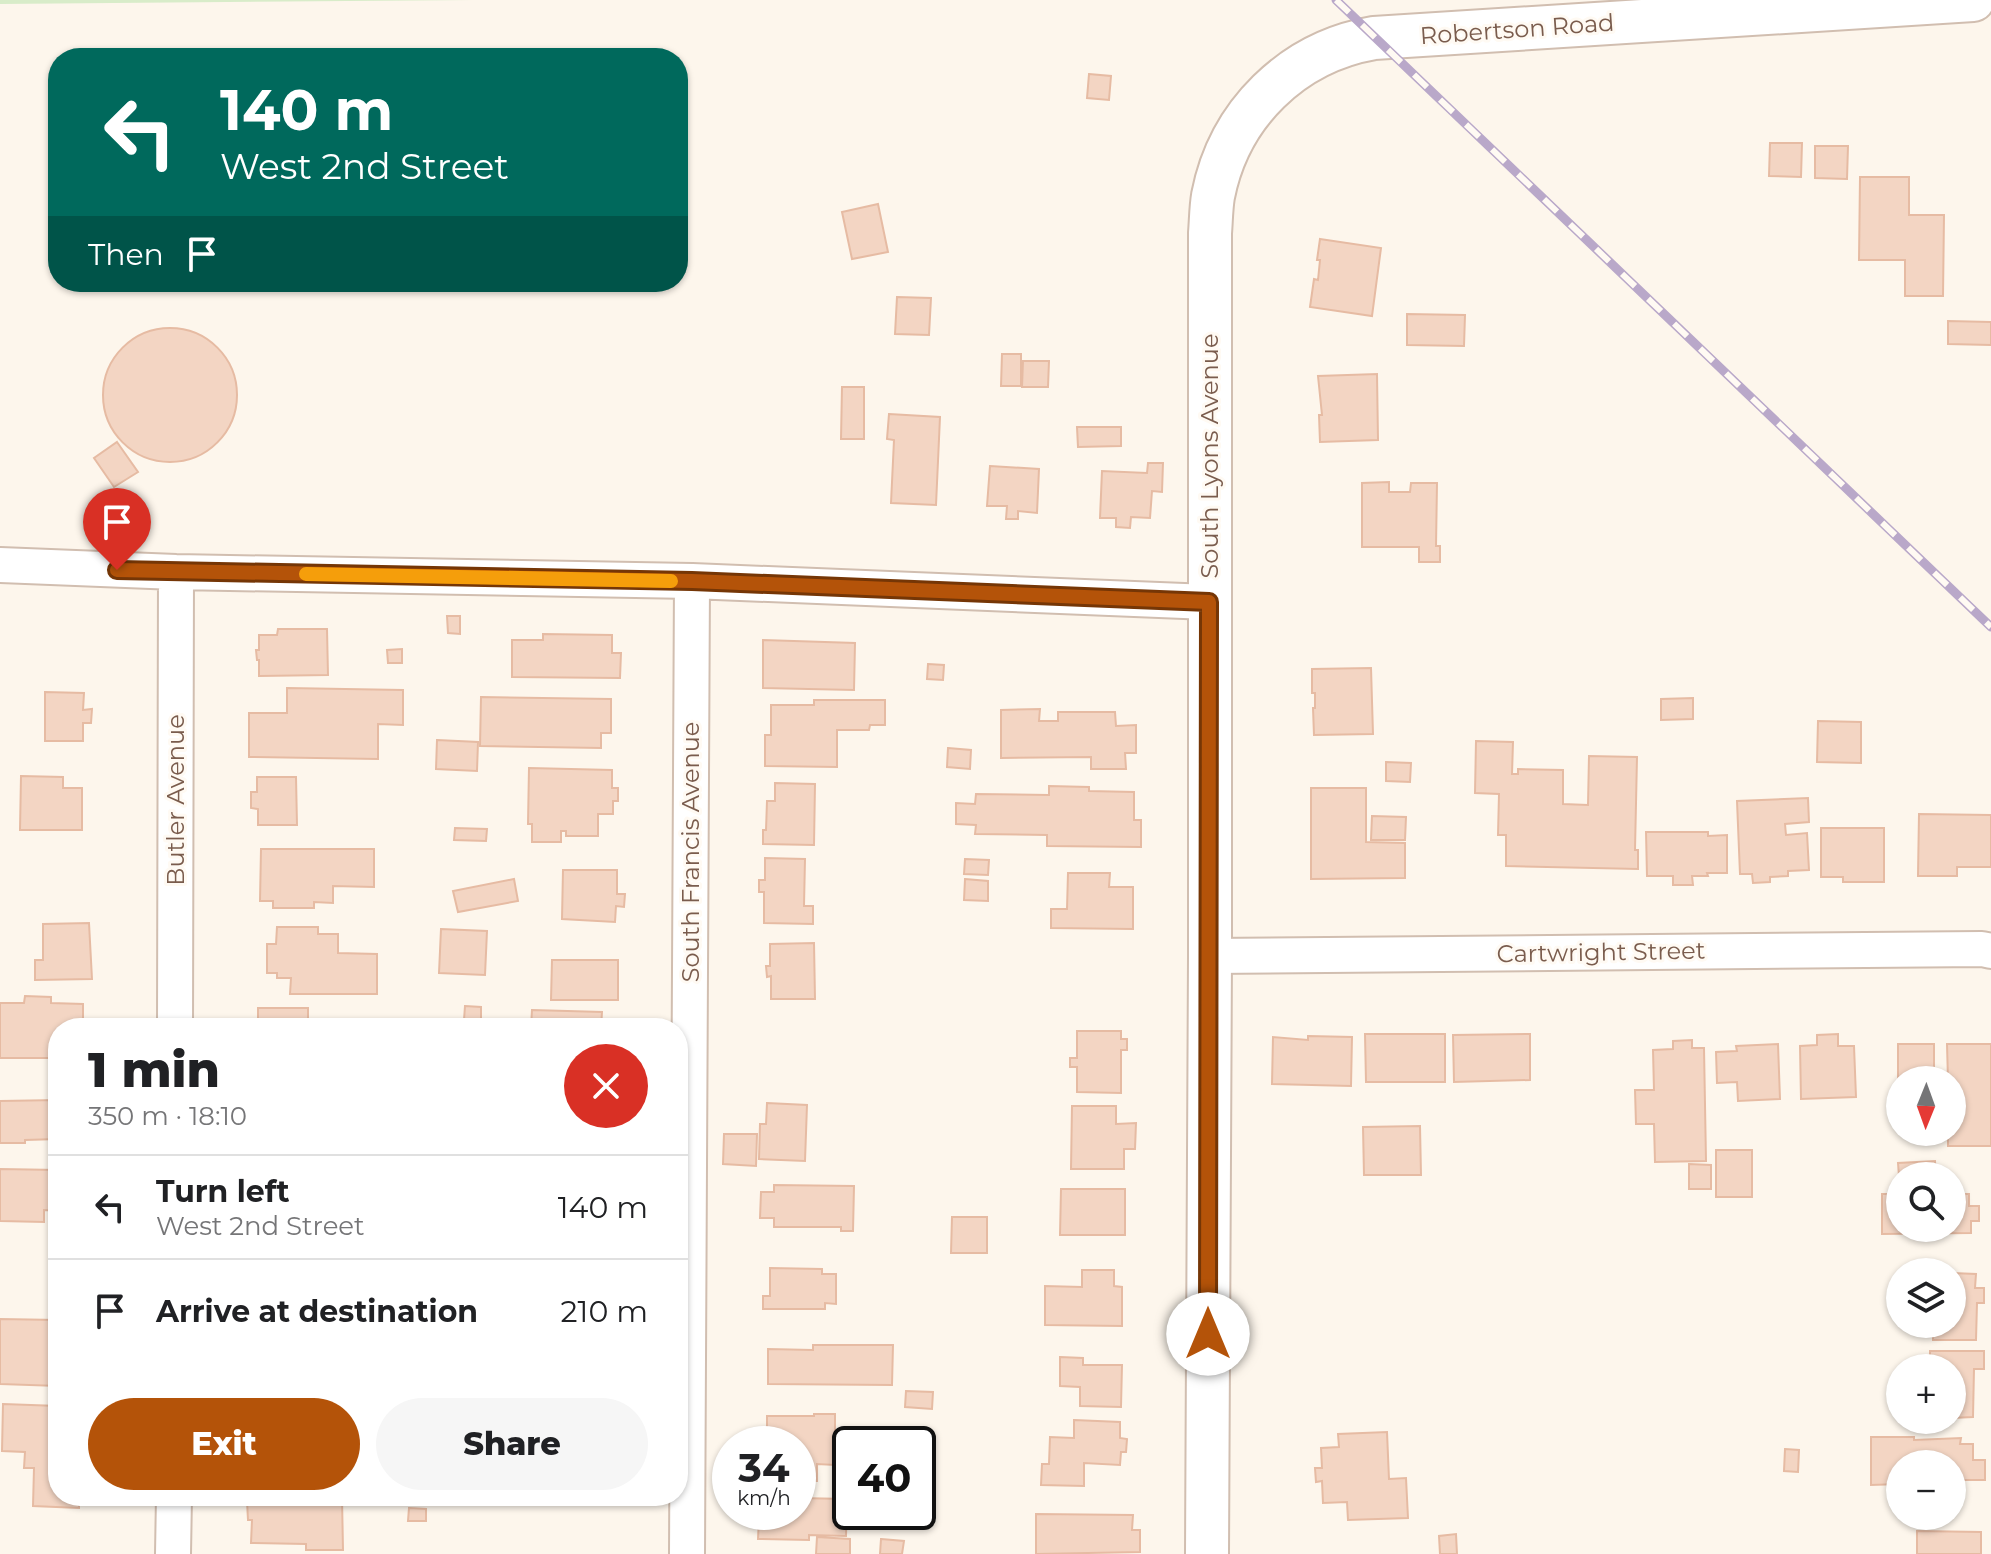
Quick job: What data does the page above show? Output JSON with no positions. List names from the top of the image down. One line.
{"streets":{"street":["Robertson Road","South Lyons Avenue","Butler Avenue","South Francis Avenue","Cartwright Street"]},"crossings":[["Robertson Road","South Lyons Avenue"],["South Lyons Avenue","Cartwright Street"]],"north":"bottom","page":{"turn":["140 m","West 2nd Street"],"then":"Then","heading":["1 min","350 m · 18:10"],"map_buttons":["+","−"],"list":[{"name":"Turn left","note":"West 2nd Street","value":"140 m"},{"name":"Arrive at destination","value":"210 m"}],"buttons":["Exit","Share"],"speed":"34 km/h","limit":"40"}}
